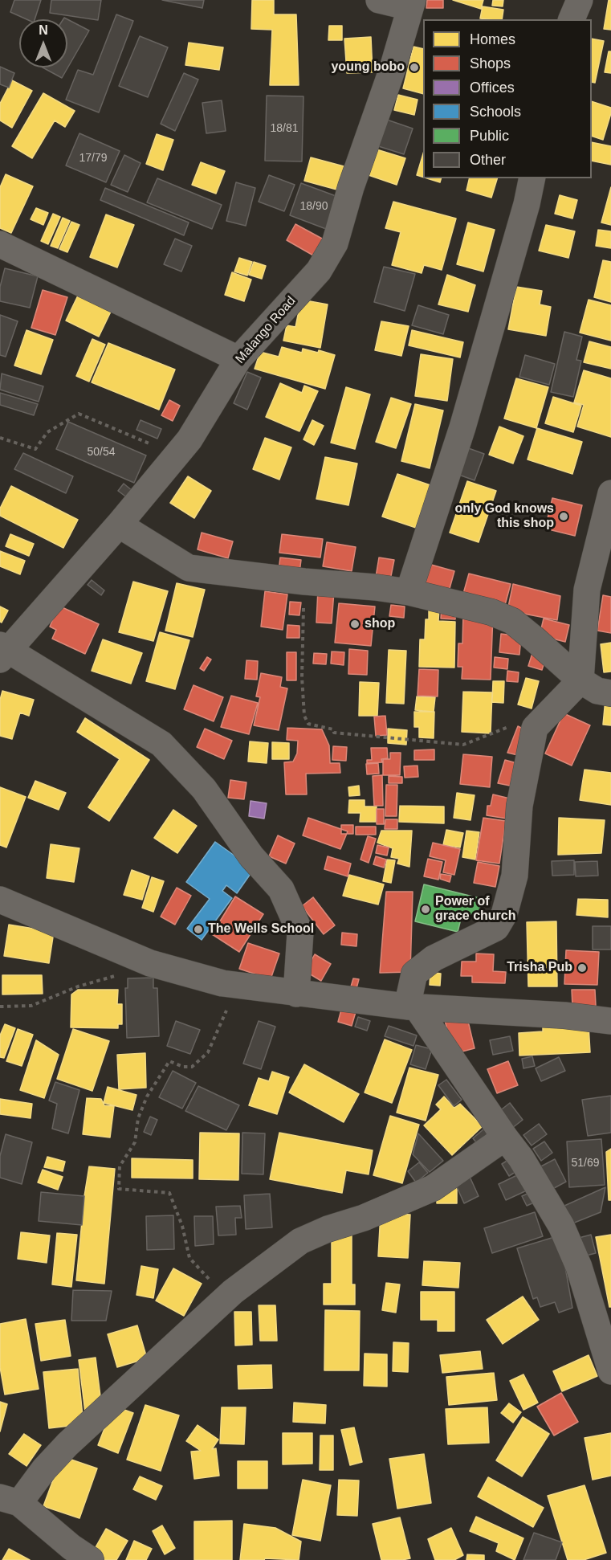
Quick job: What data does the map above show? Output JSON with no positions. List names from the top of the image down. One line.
{"streets":{"street":["Malango Road"]},"places":["young bobo","only God knows this shop","shop","Power of grace church","The Wells School","Trisha Pub"],"house_numbers":["18/81","17/79","18/90","50/54","51/69"],"legend":["Homes","Shops","Offices","Schools","Public","Other"],"north":"top"}
